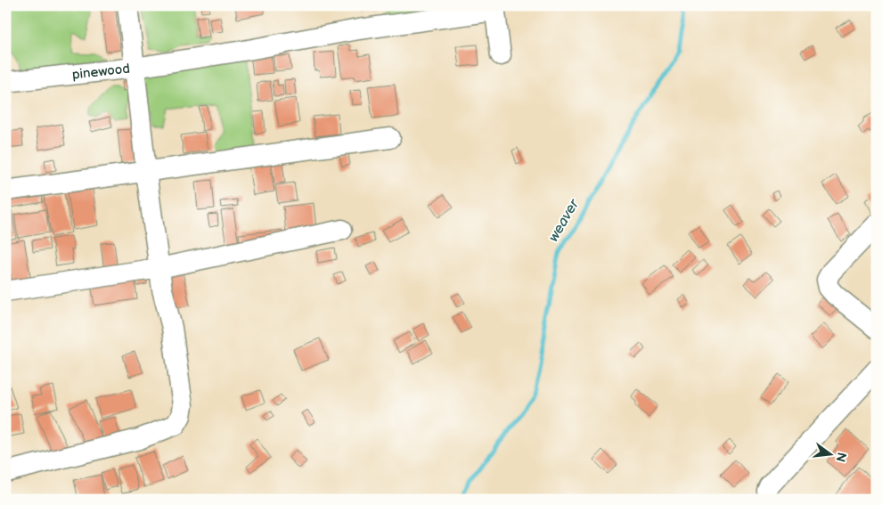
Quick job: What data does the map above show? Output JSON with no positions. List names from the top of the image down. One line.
{"streets":{"street":["pinewood"]},"water":["weaver"],"north":"right"}
